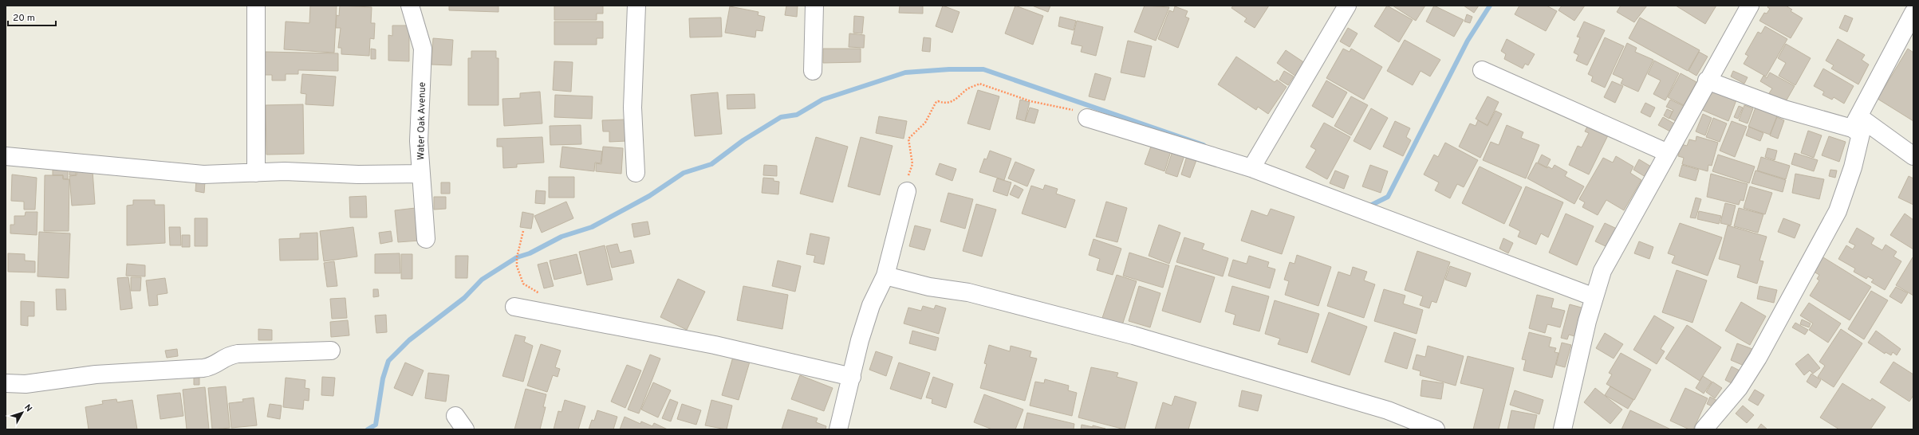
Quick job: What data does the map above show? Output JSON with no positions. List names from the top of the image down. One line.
{"streets":{"street":["Water Oak Avenue"]},"scale_bar":"20 m","north":"top right"}
